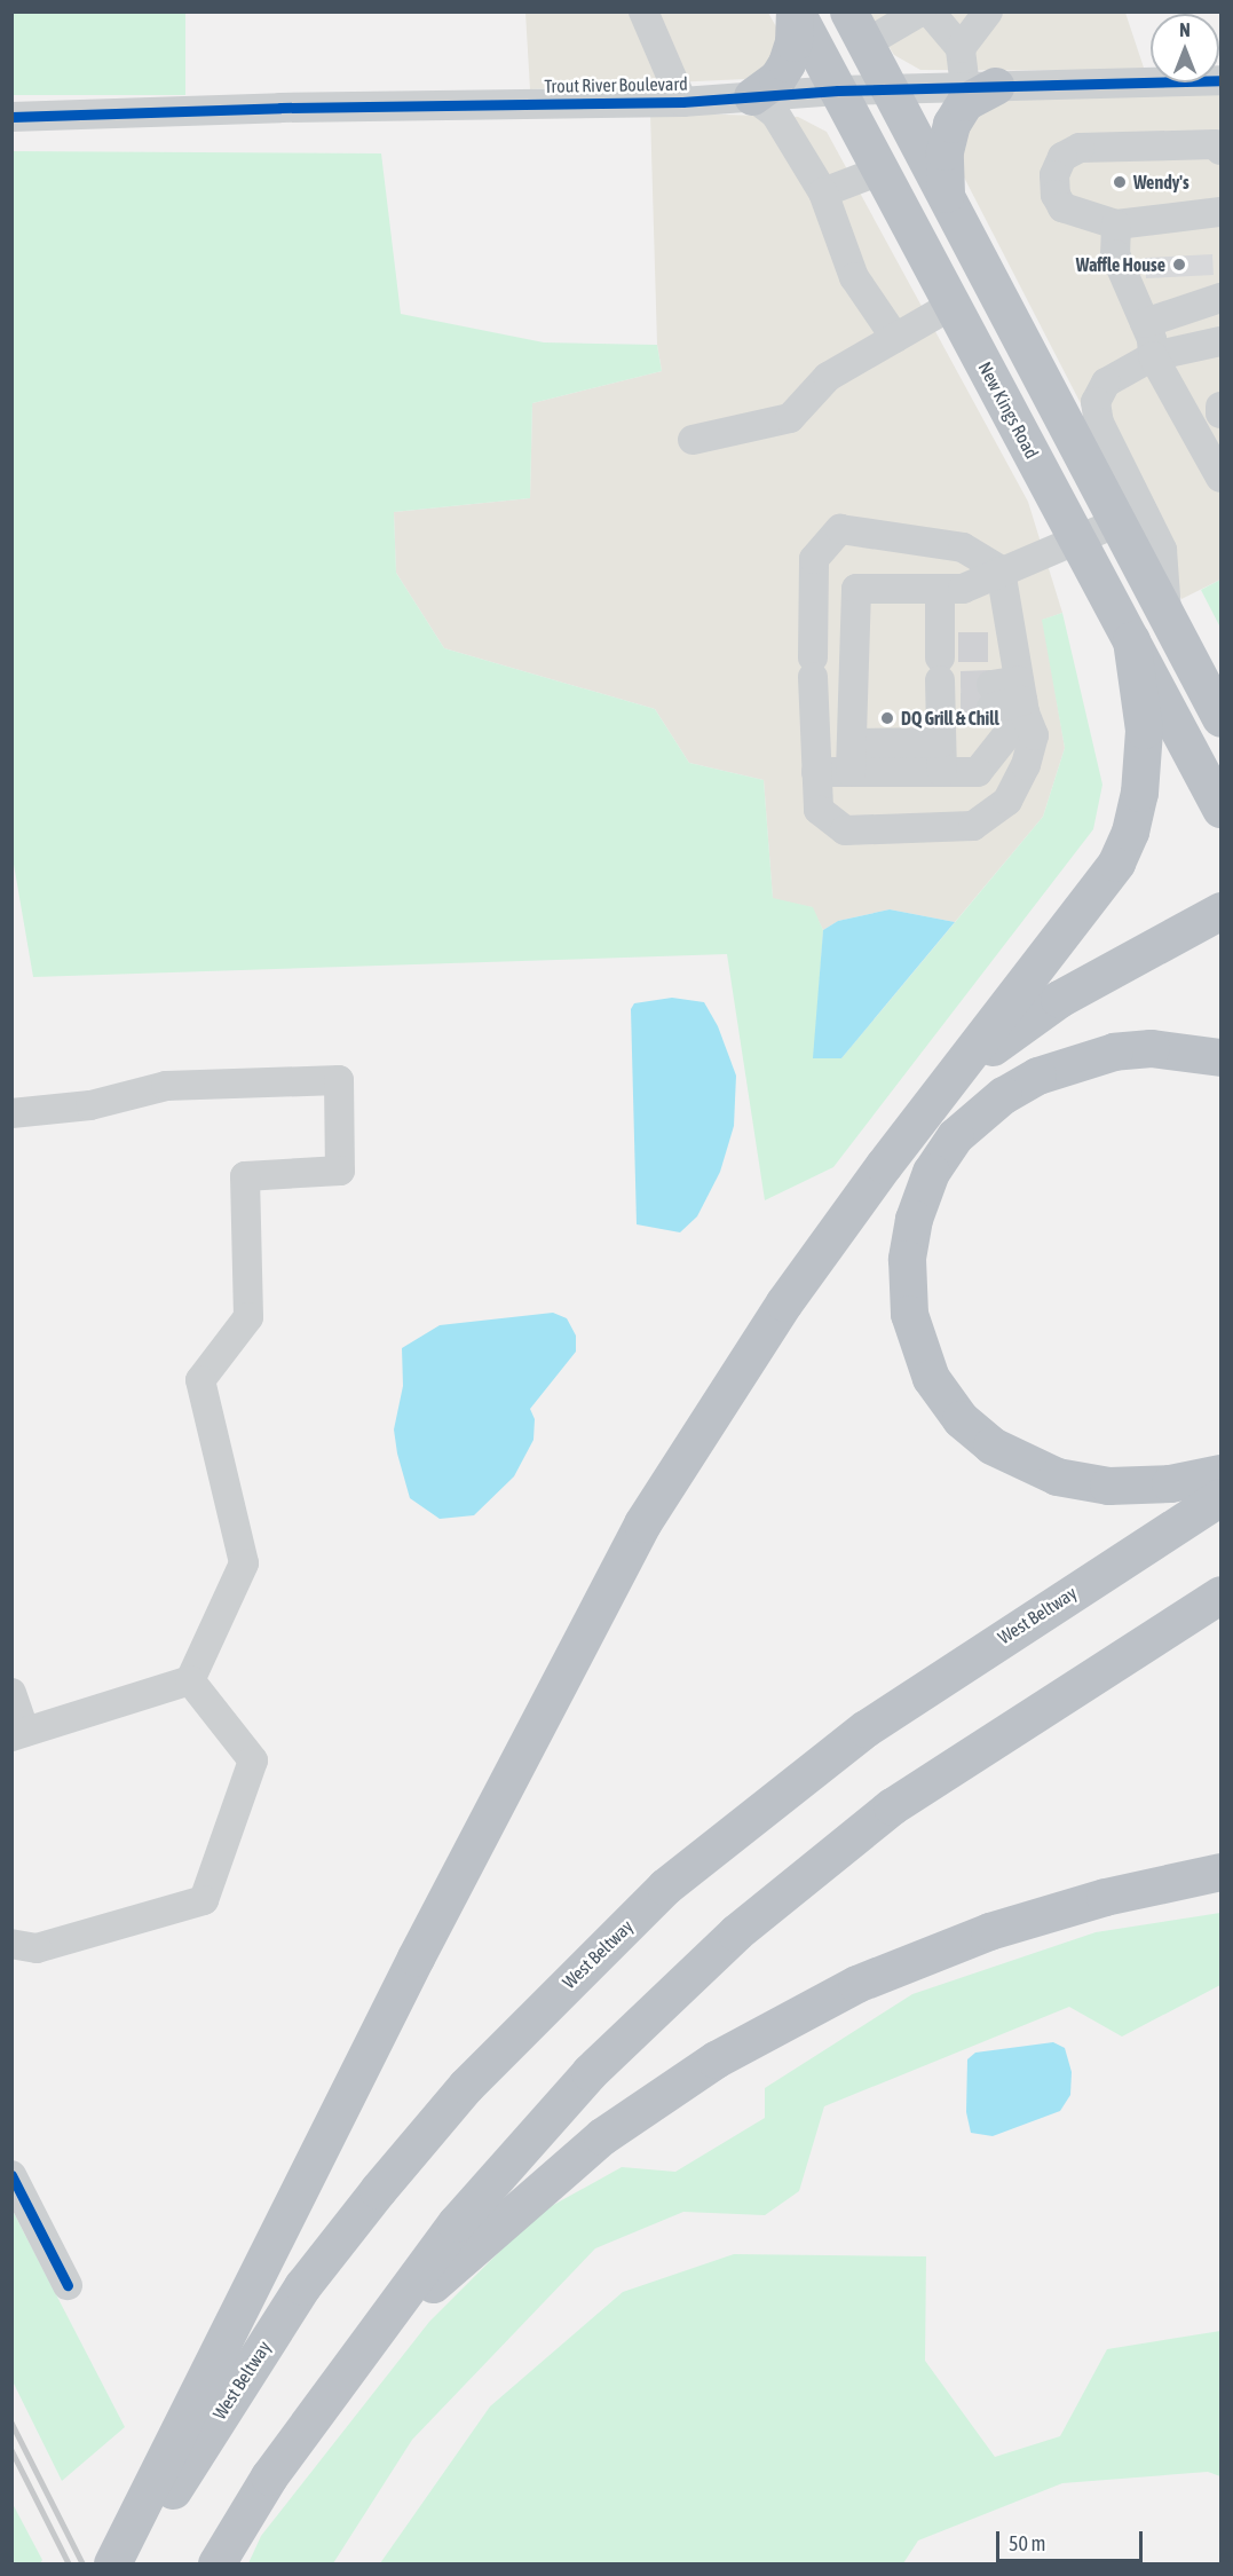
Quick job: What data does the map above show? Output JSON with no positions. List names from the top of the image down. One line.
{"streets":{"highway":["New Kings Road","West Beltway"],"street":["Trout River Boulevard"]},"crossings":[["Trout River Boulevard","New Kings Road"]],"places":["Wendy's","Waffle House","DQ Grill & Chill"],"scale_bar":"50 m","north":"top"}
